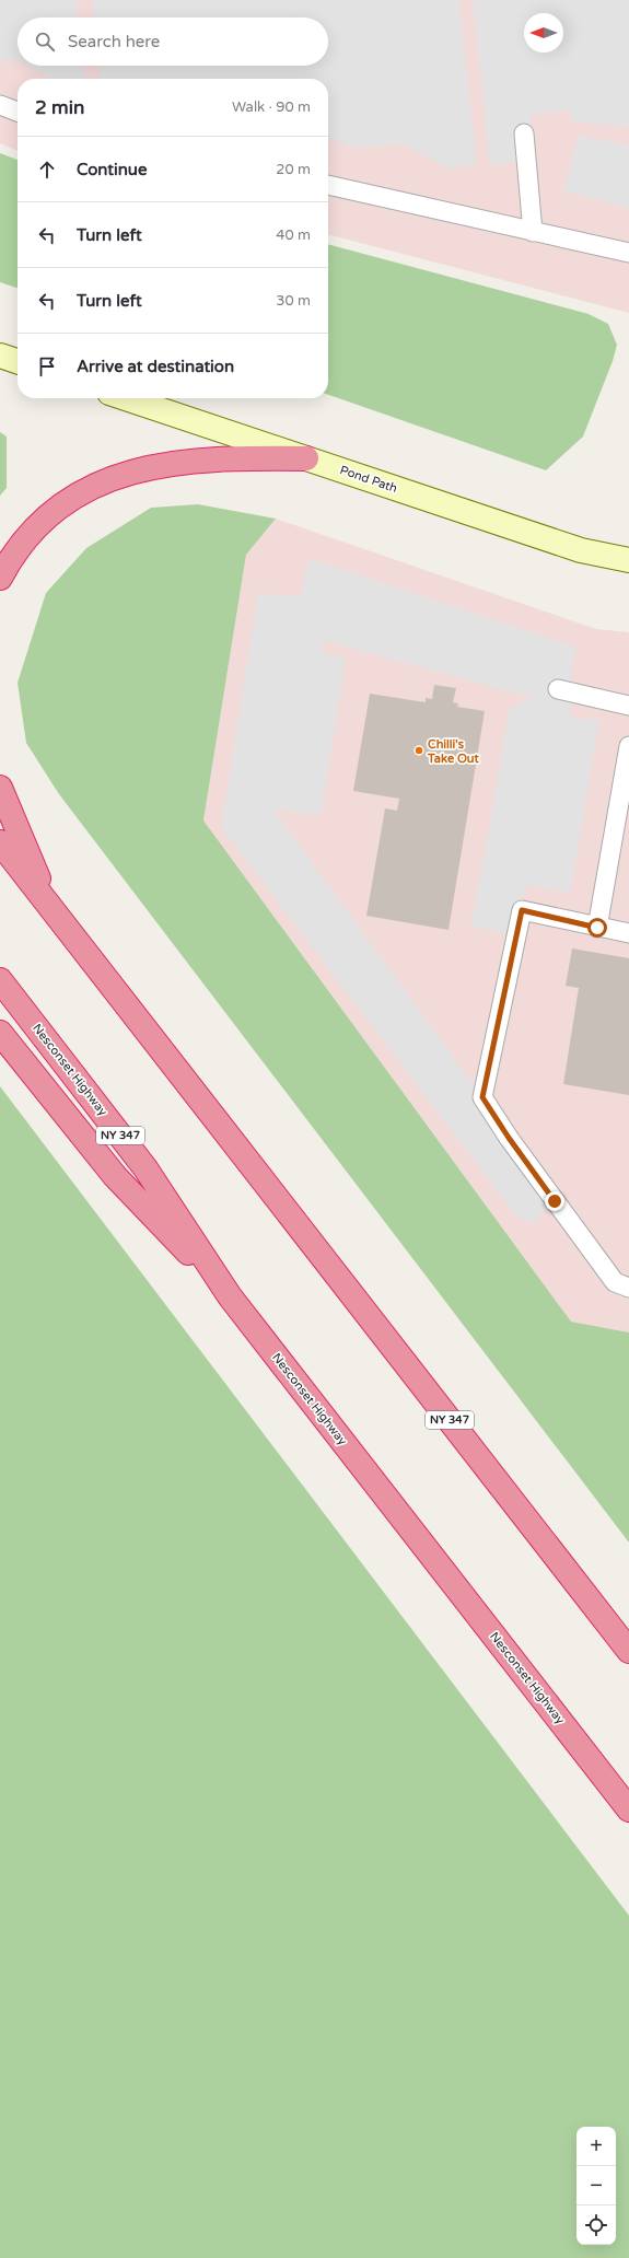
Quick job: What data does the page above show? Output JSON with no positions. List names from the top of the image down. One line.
{"streets":{"highway":["Nesconset Highway","NY 347"],"main road":["Pond Path"]},"places":["Chilli's Take Out"],"north":"left","page":{"search":"Search here","heading":["2 min","Walk · 90 m"],"list":[["Continue","20 m"],["Turn left","40 m"],["Turn left","30 m"],"Arrive at destination"],"map_buttons":["+","−"]}}
